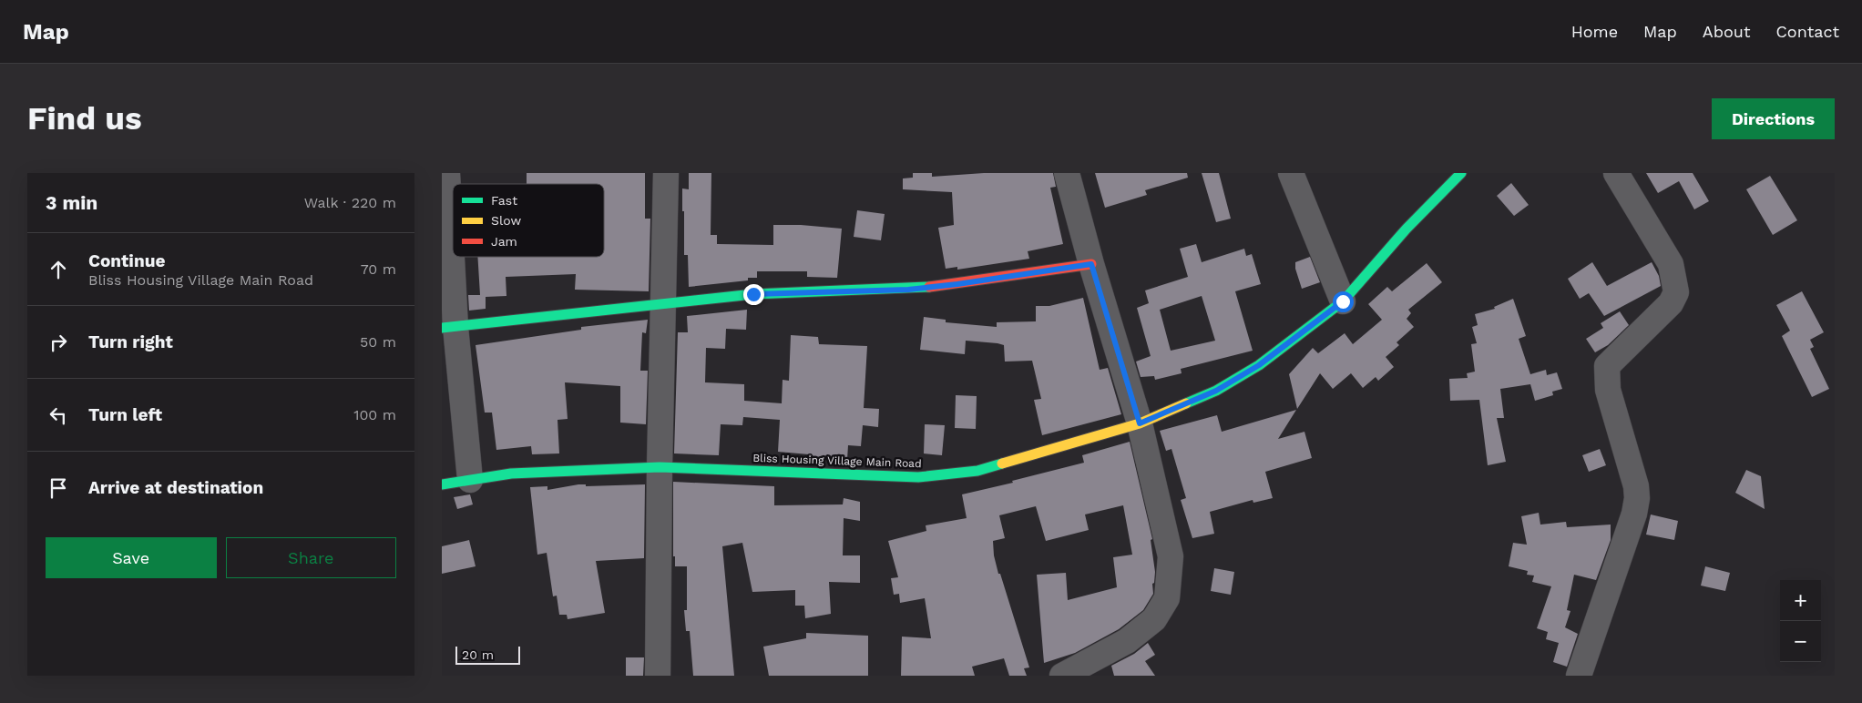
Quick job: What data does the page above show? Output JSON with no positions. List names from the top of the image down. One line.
{"streets":{"street":["Bliss Housing Village Main Road"]},"legend":["Fast","Slow","Jam"],"scale_bar":"20 m","page":{"header":"Map","nav":["Home","Map","About","Contact"],"buttons":["Directions",["Save","Share"]],"title":"Find us","heading":["3 min","Walk · 220 m"],"list":[["Continue","Bliss Housing Village Main Road","70 m"],["Turn right","50 m"],["Turn left","100 m"],"Arrive at destination"],"map_buttons":["+","−"],"scale":"20 m"}}
